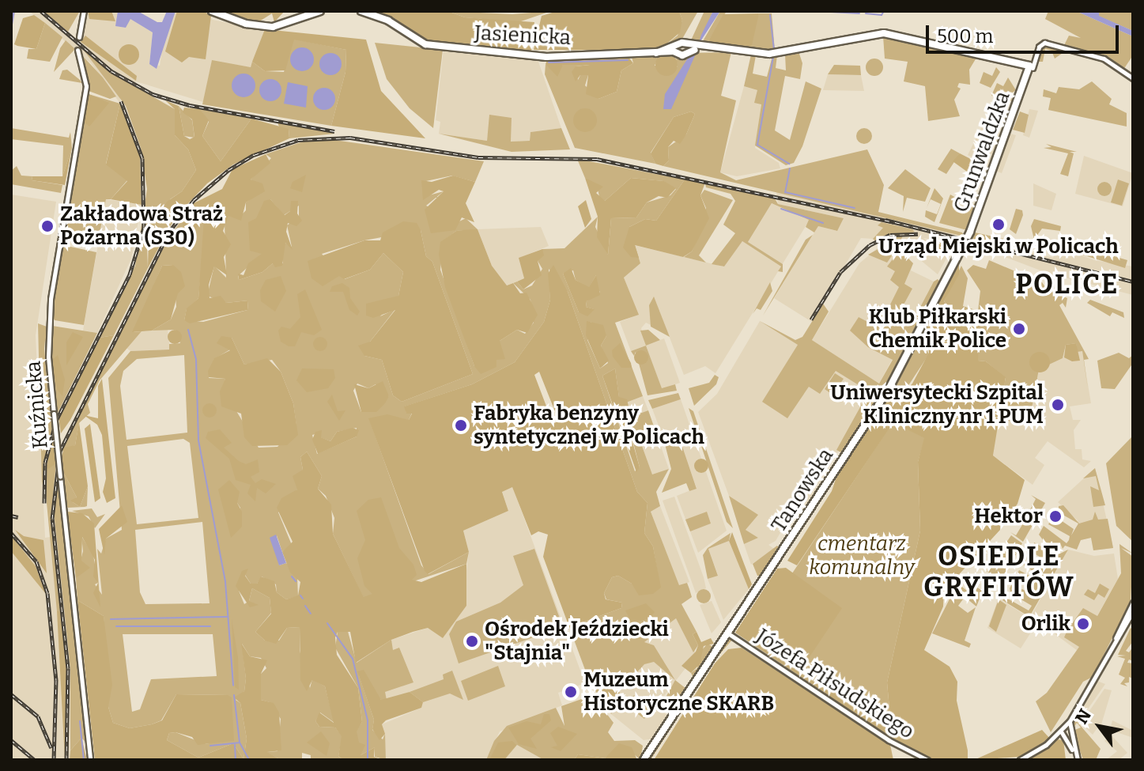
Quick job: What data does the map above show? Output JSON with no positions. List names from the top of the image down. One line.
{"streets":{"main road":["Jasienicka","Grunwaldzka","Tanowska"],"street":["Kuźnicka","Józefa Piłsudskiego"]},"crossings":[["Grunwaldzka","Tanowska"],["Tanowska","Józefa Piłsudskiego"]],"districts":["POLICE","OSIEDLE GRYFITÓW"],"parks":["cmentarz komunalny"],"places":["Urząd Miejski w Policach","Zakładowa Straż Pożarna (S30)","Klub Piłkarski Chemik Police","Uniwersytecki Szpital Kliniczny nr 1 PUM","Fabryka benzyny syntetycznej w Policach","Hektor","Orlik","Ośrodek Jeździecki \"Stajnia\"","Muzeum Historyczne SKARB"],"scale_bar":"500 m","north":"top left"}
